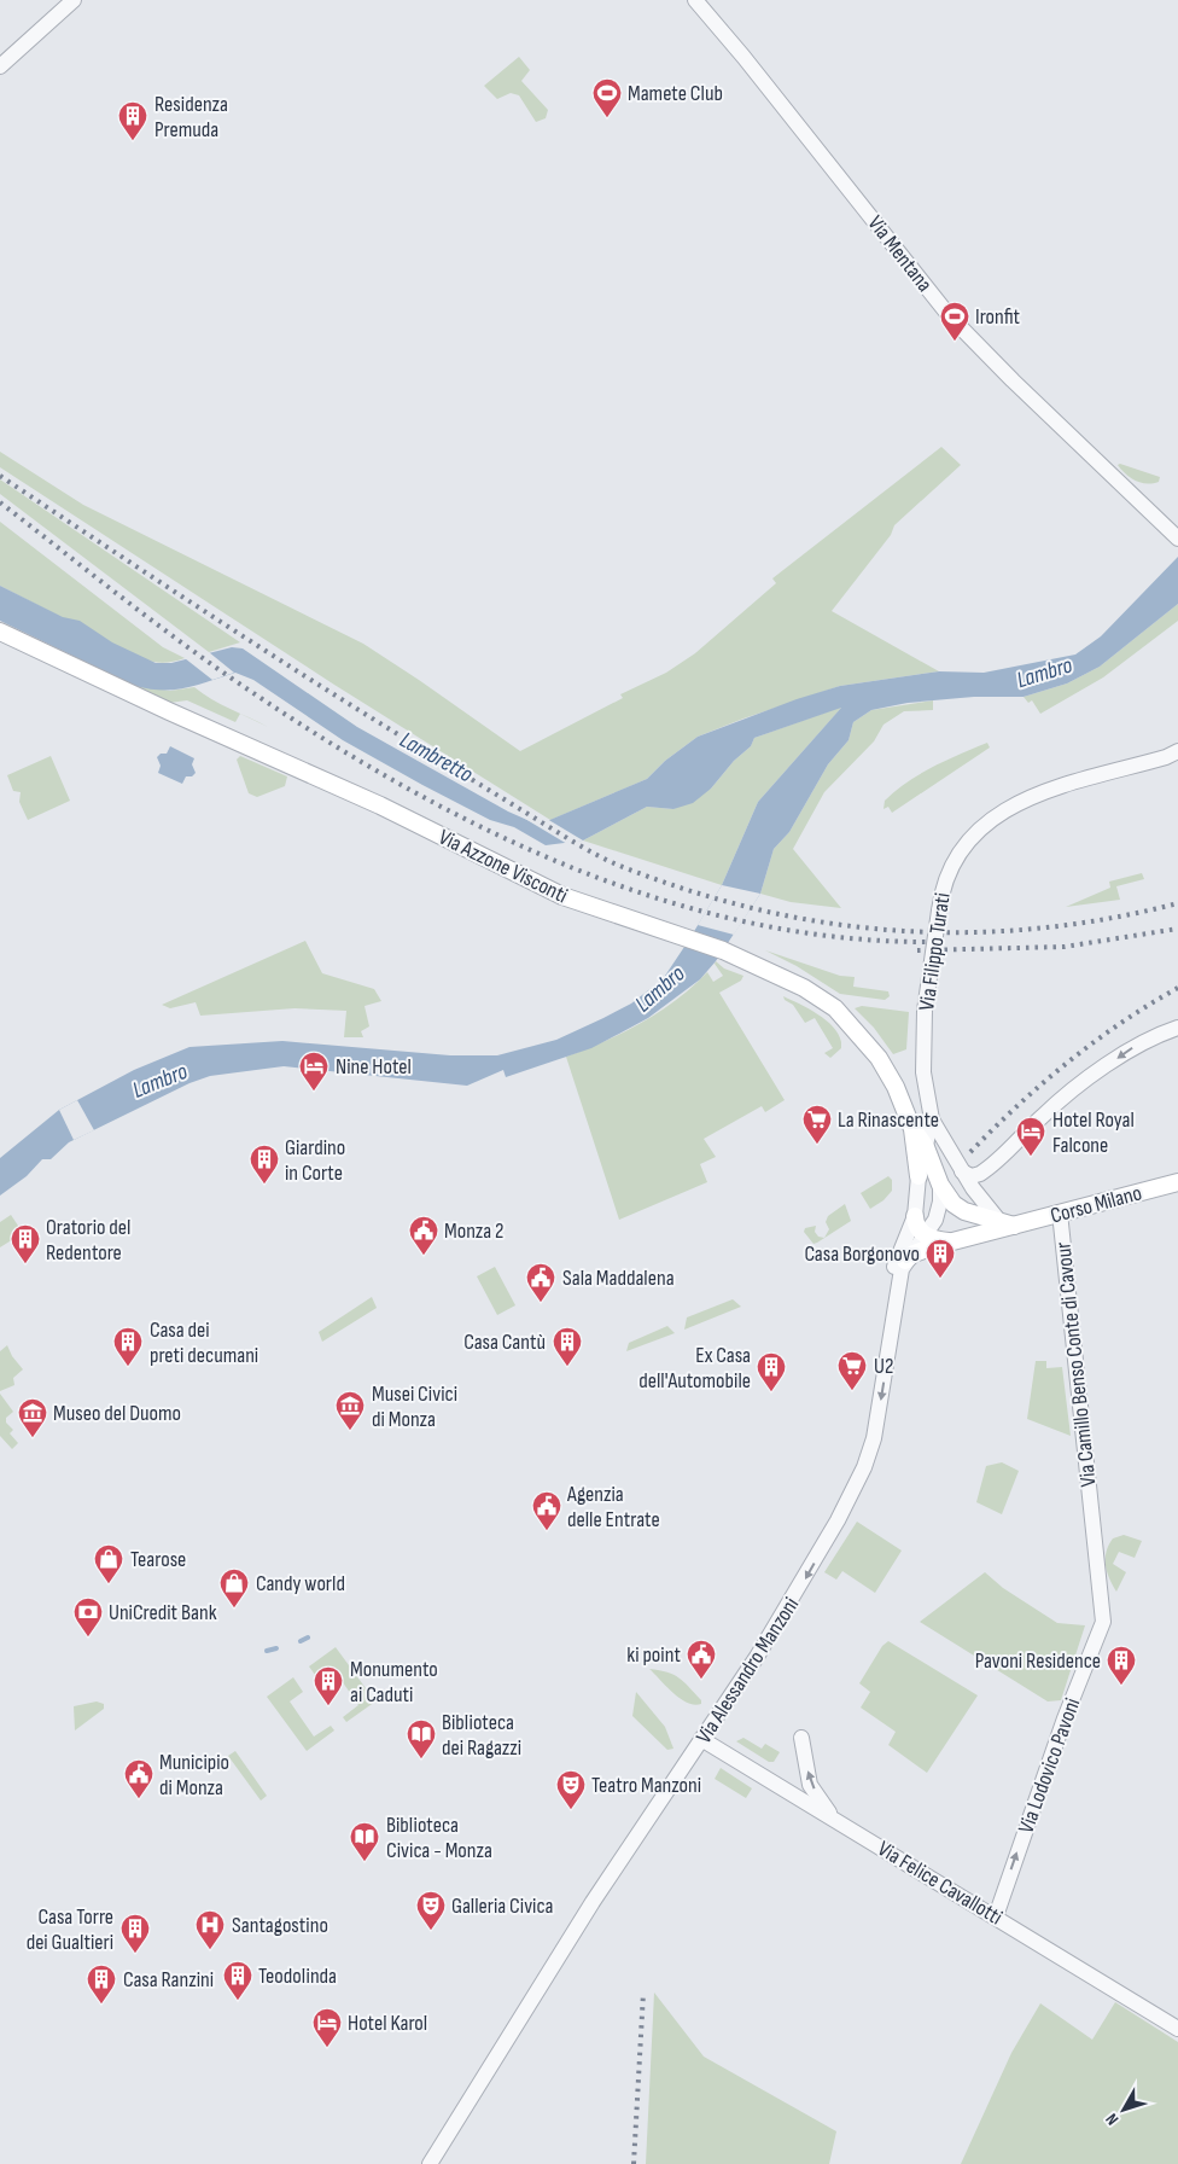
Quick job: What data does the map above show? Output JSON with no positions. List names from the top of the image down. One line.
{"streets":{"main road":["Via Azzone Visconti","Corso Milano"],"street":["Via Mentana","Via Filippo Turati","Via Camillo Benso Conte di Cavour","Via Alessandro Manzoni","Via Lodovico Pavoni","Via Felice Cavallotti"]},"crossings":[["Via Azzone Visconti","Via Filippo Turati"],["Via Filippo Turati","Via Alessandro Manzoni"],["Corso Milano","Via Camillo Benso Conte di Cavour"],["Via Camillo Benso Conte di Cavour","Via Lodovico Pavoni"],["Via Alessandro Manzoni","Via Felice Cavallotti"],["Via Lodovico Pavoni","Via Felice Cavallotti"]],"one_way":["Via Alessandro Manzoni","Via Lodovico Pavoni"],"water":["Lambro","Lambretto"],"places":{"sports":["Mamete Club","Ironfit"],"building":["Residenza Premuda","Giardino in Corte","Oratorio del Redentore","Casa Borgonovo","Casa dei preti decumani","Casa Cantù","Ex Casa dell'Automobile","Pavoni Residence","Monumento ai Caduti","Casa Torre dei Gualtieri","Teodolinda","Casa Ranzini"],"hotel":["Nine Hotel","Hotel Royal Falcone","Hotel Karol"],"supermarket":["La Rinascente","U2"],"public building":["Monza 2","Sala Maddalena","Agenzia delle Entrate","ki point","Municipio di Monza"],"museum":["Musei Civici di Monza","Museo del Duomo"],"shop":["Tearose","Candy world"],"bank":["UniCredit Bank"],"library":["Biblioteca dei Ragazzi","Biblioteca Civica - Monza"],"theatre":["Teatro Manzoni","Galleria Civica"],"hospital":["Santagostino"]},"north":"bottom left"}
